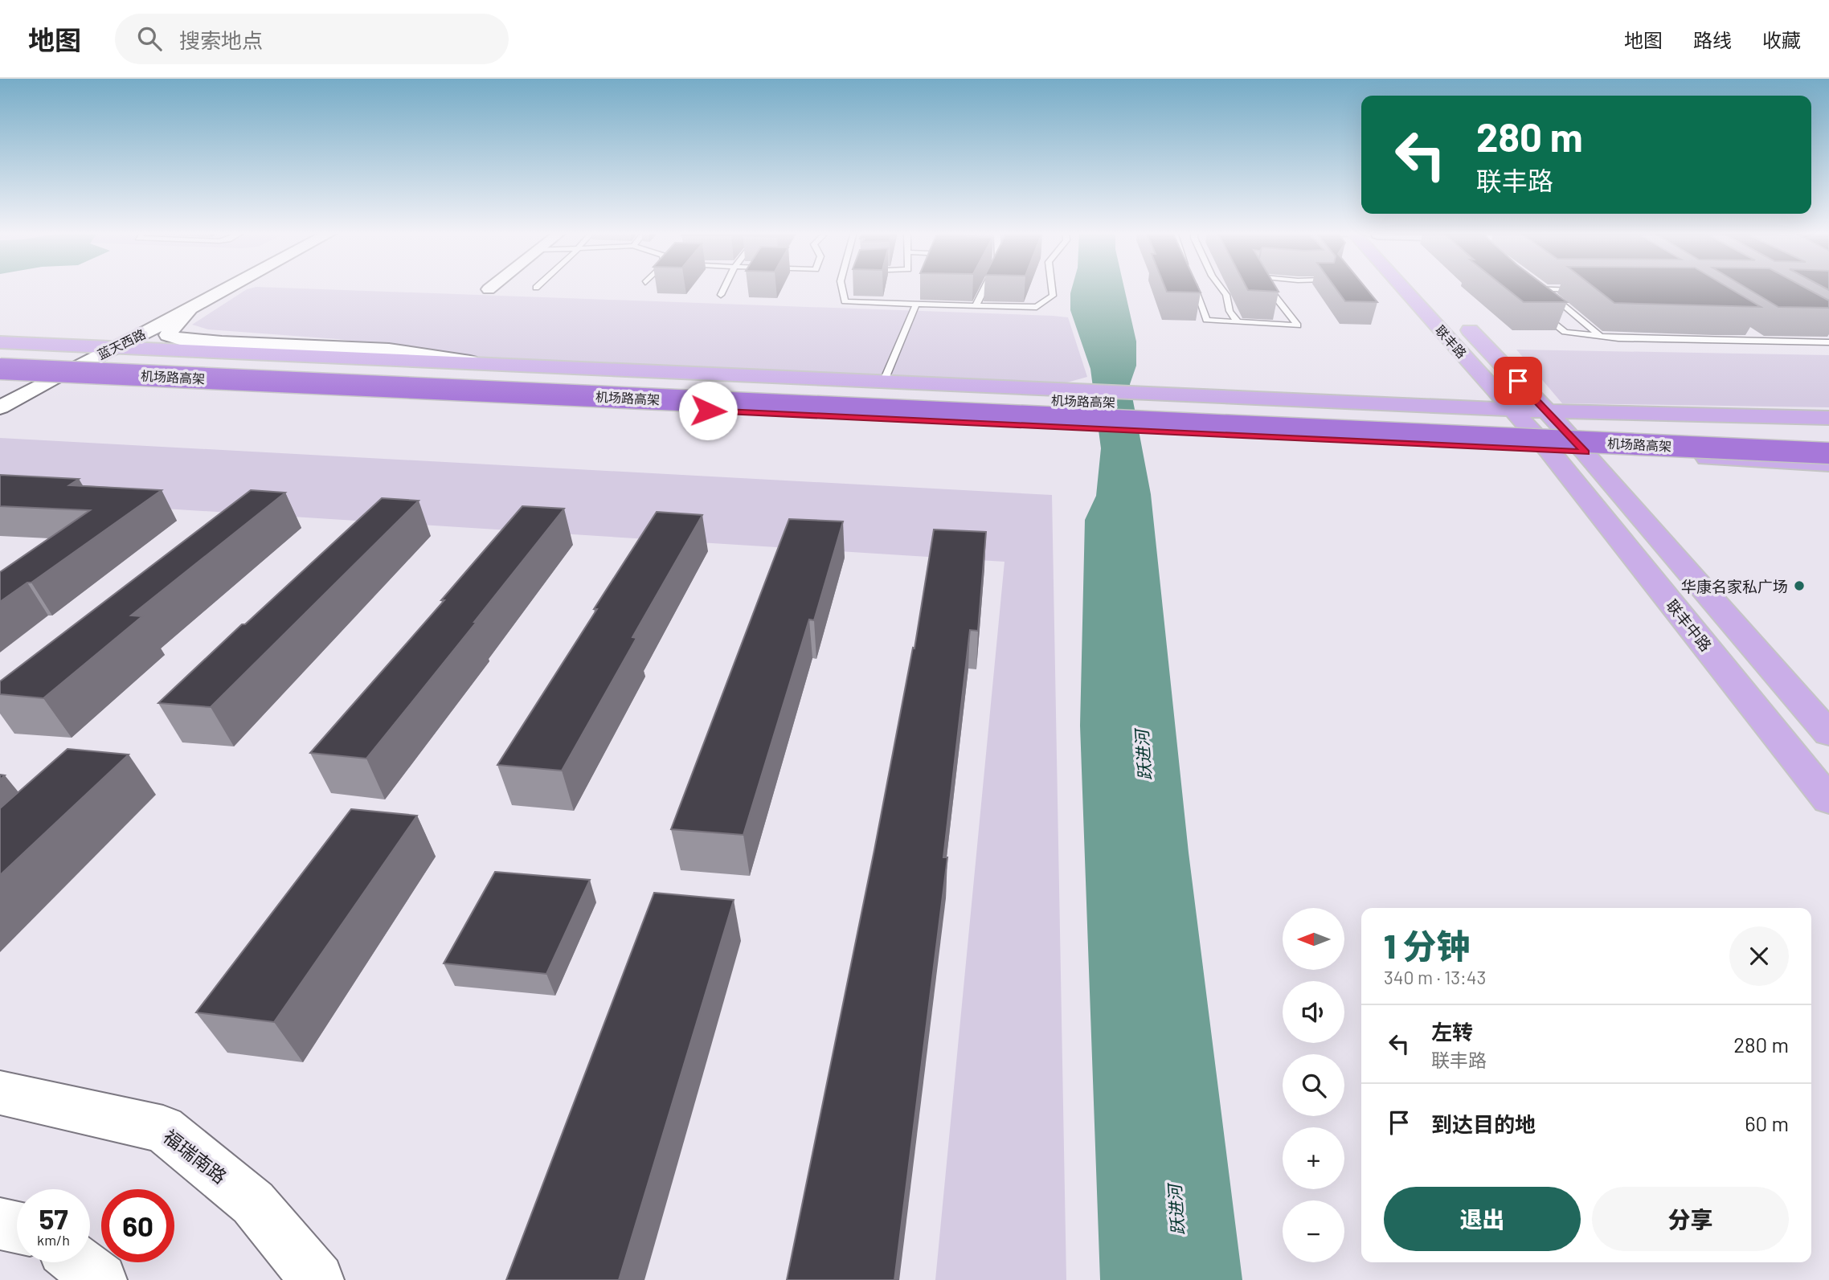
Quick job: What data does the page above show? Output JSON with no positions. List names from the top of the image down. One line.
{"streets":{"highway":["机场路高架"],"main road":["联丰路","联丰中路"],"street":["蓝天西路","福瑞南路"]},"crossings":[["联丰路","联丰中路"],["蓝天西路","机场路高架"]],"water":["跃进河"],"places":["华康名家私广场"],"north":"left","page":{"header":"地图","search":"搜索地点","nav":["地图","路线","收藏"],"turn":["280 m","联丰路"],"map_buttons":["+","−"],"heading":["1 分钟","340 m · 13:43"],"list":[{"name":"左转","note":"联丰路","value":"280 m"},{"name":"到达目的地","value":"60 m"}],"buttons":["退出","分享"],"speed":"57 km/h","limit":"60"}}
